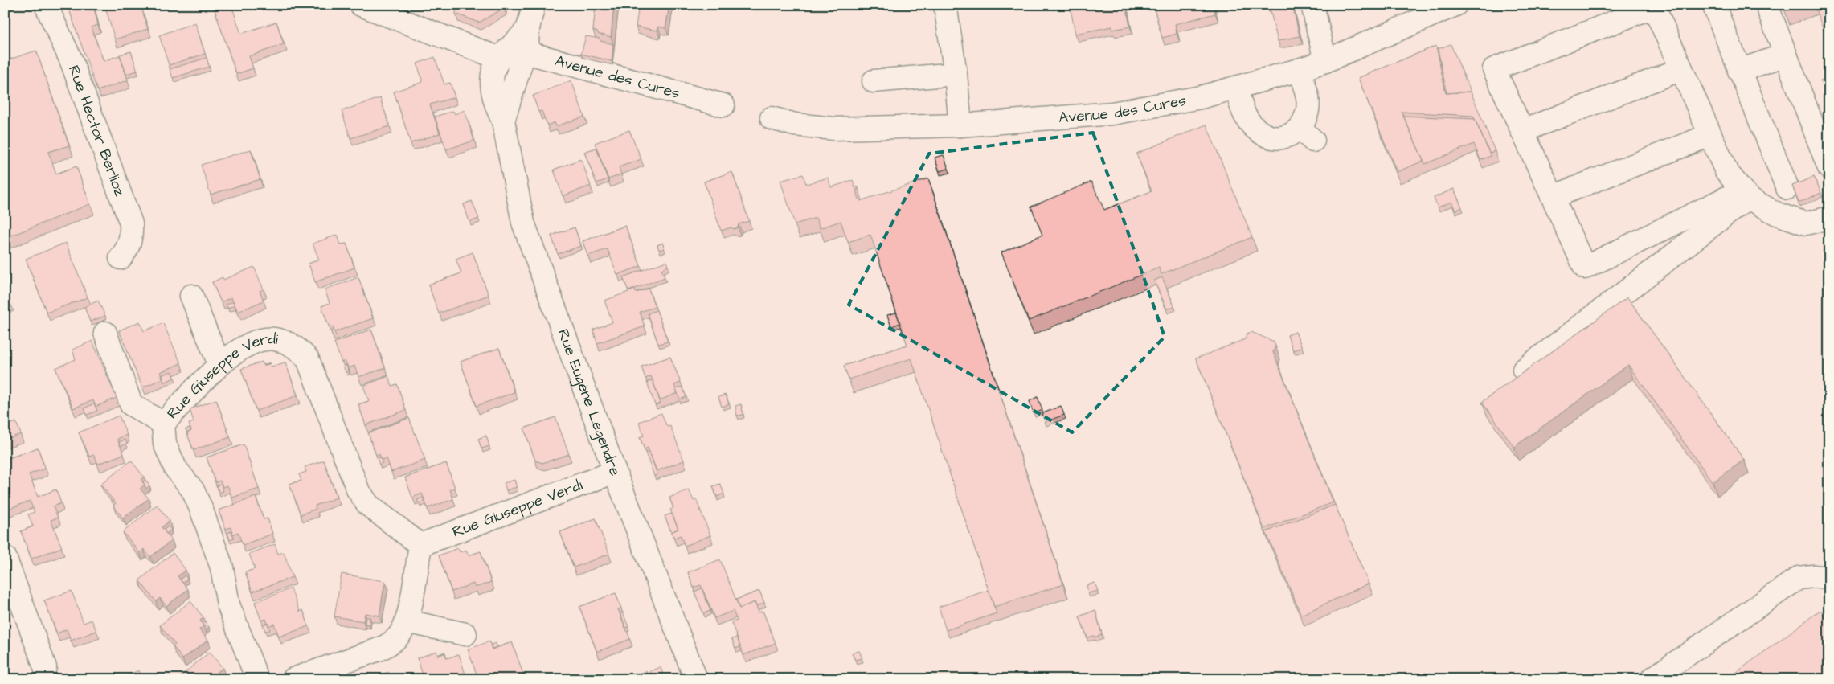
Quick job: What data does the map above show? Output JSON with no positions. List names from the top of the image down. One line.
{"streets":{"street":["Avenue des Cures","Rue Hector Berlioz","Rue Giuseppe Verdi","Rue Eugène Legendre"]},"crossings":[["Avenue des Cures","Rue Eugène Legendre"],["Rue Giuseppe Verdi","Rue Eugène Legendre"]]}
